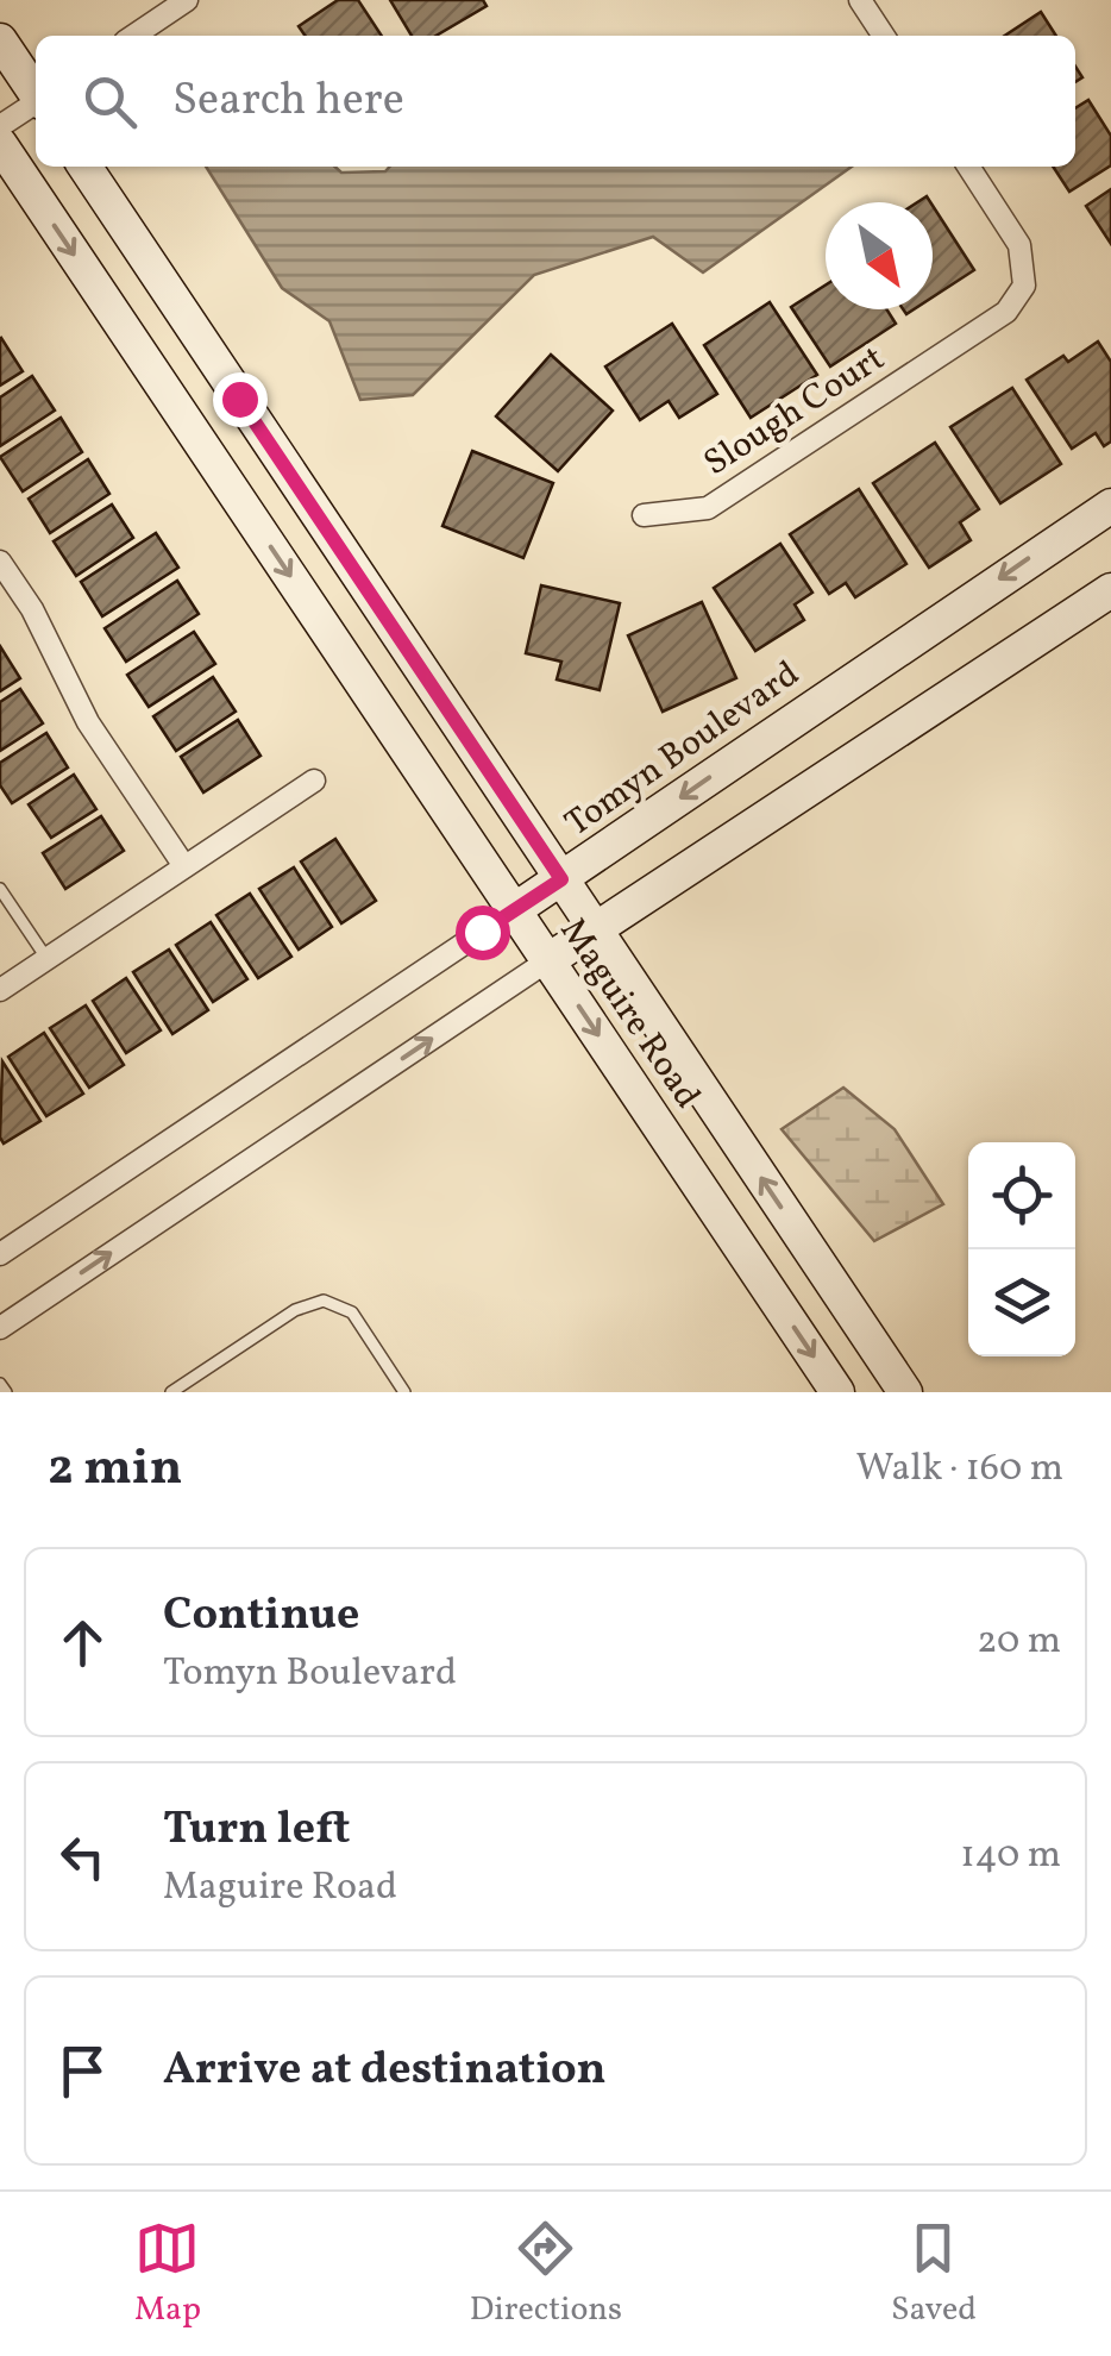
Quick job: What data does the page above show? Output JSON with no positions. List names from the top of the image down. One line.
{"streets":{"main road":["Tomyn Boulevard","Maguire Road"],"street":["Slough Court"]},"crossings":[["Tomyn Boulevard","Maguire Road"]],"north":"bottom right","page":{"search":"Search here","heading":["2 min","Walk · 160 m"],"list":[["Continue","Tomyn Boulevard","20 m"],["Turn left","Maguire Road","140 m"],"Arrive at destination"],"nav":["Map","Directions","Saved"]}}
